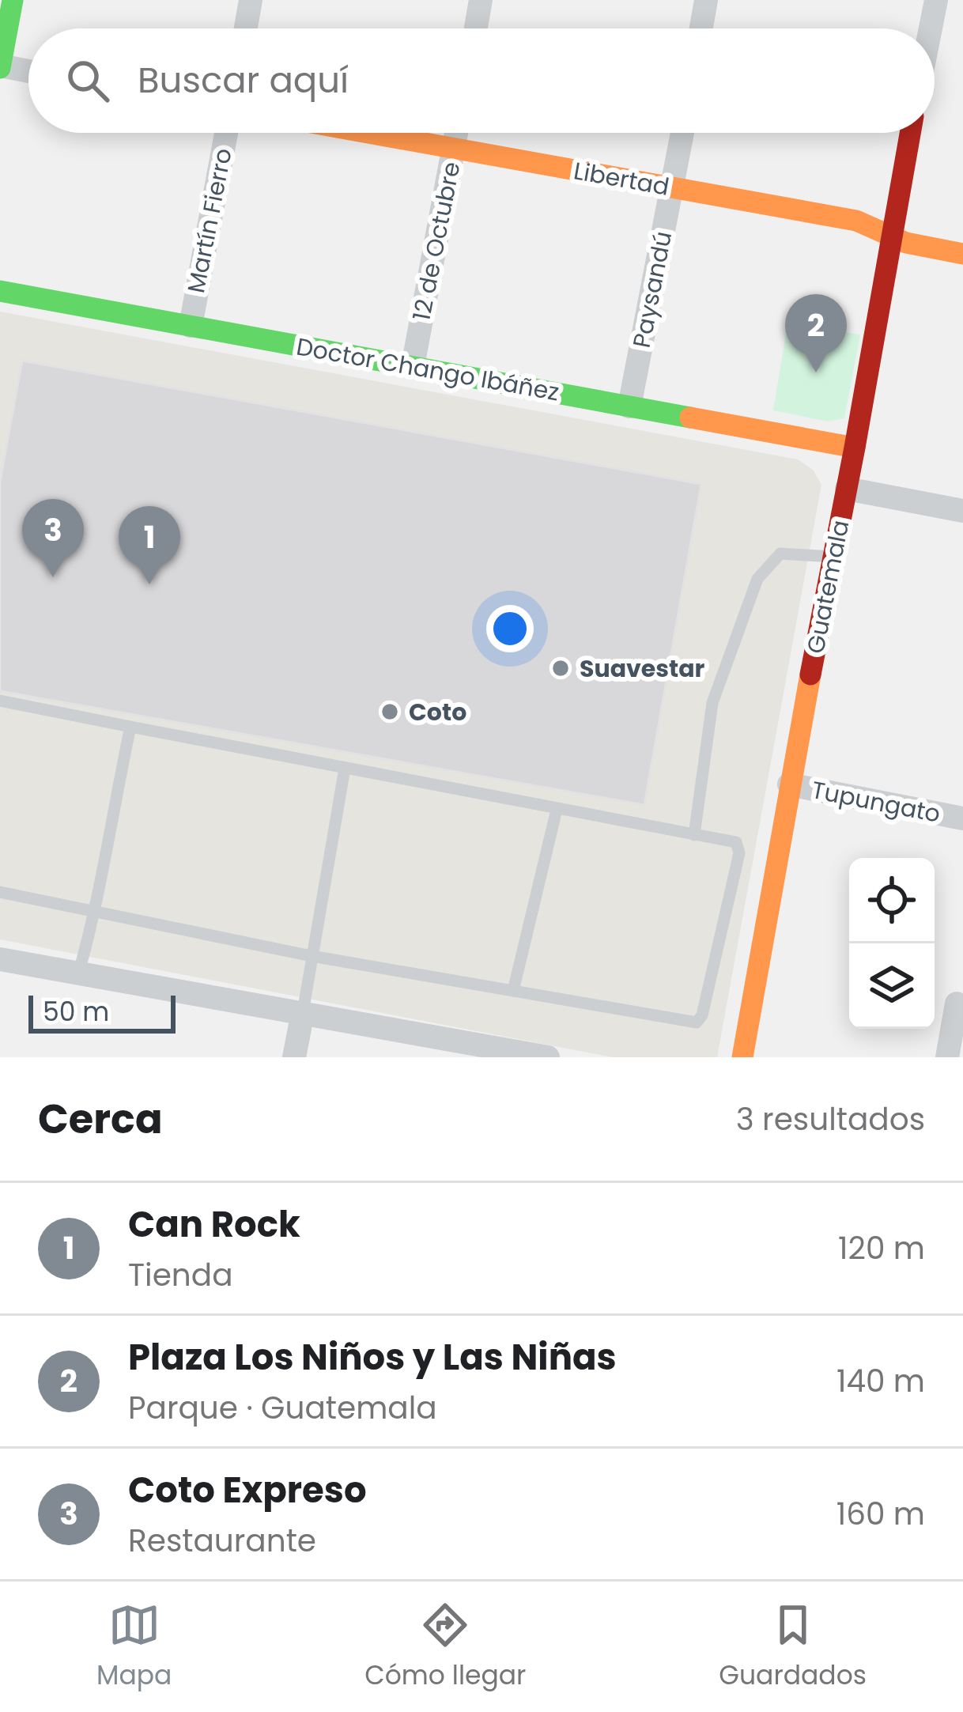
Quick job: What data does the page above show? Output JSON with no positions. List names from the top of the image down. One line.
{"streets":{"street":["Libertad","Martín Fierro","12 de Octubre","Paysandú","Doctor Chango Ibáñez","Guatemala","Tupungato"]},"crossings":[["Libertad","12 de Octubre"],["Libertad","Paysandú"],["Libertad","Guatemala"],["Martín Fierro","Doctor Chango Ibáñez"],["12 de Octubre","Doctor Chango Ibáñez"],["Paysandú","Doctor Chango Ibáñez"],["Doctor Chango Ibáñez","Guatemala"],["Guatemala","Tupungato"]],"places":["Suavestar","Coto"],"scale_bar":"50 m","page":{"search":"Buscar aquí","pins":["2","3","1"],"scale":"50 m","heading":["Cerca","3 resultados"],"list":[{"mark":"1","name":"Can Rock","note":"Tienda","value":"120 m"},{"mark":"2","name":"Plaza Los Niños y Las Niñas","note":"Parque · Guatemala","value":"140 m"},{"mark":"3","name":"Coto Expreso","note":"Restaurante","value":"160 m"}],"nav":["Mapa","Cómo llegar","Guardados"]}}
